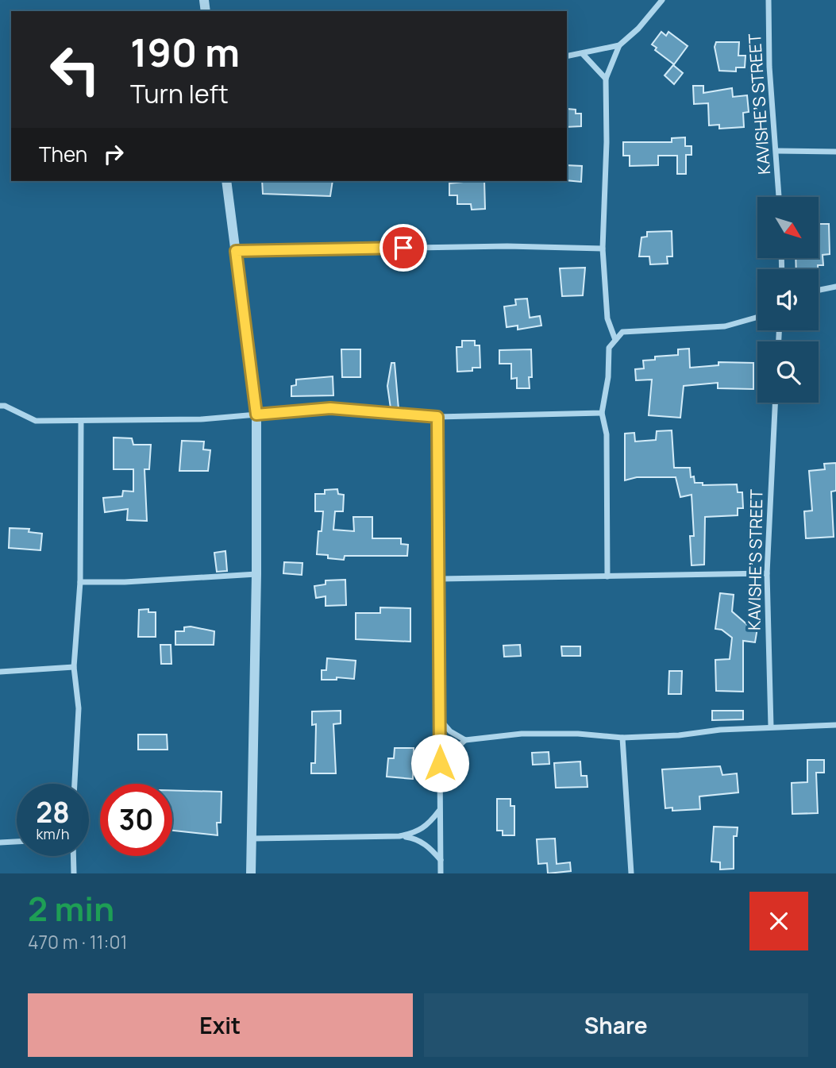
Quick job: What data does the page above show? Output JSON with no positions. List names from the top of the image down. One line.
{"streets":{"street":["KAVISHE’S STREET"]},"north":"bottom right","page":{"turn":["190 m","Turn left"],"then":"Then","speed":"28 km/h","limit":"30","heading":["2 min","470 m · 11:01"],"buttons":["Exit","Share"]}}
